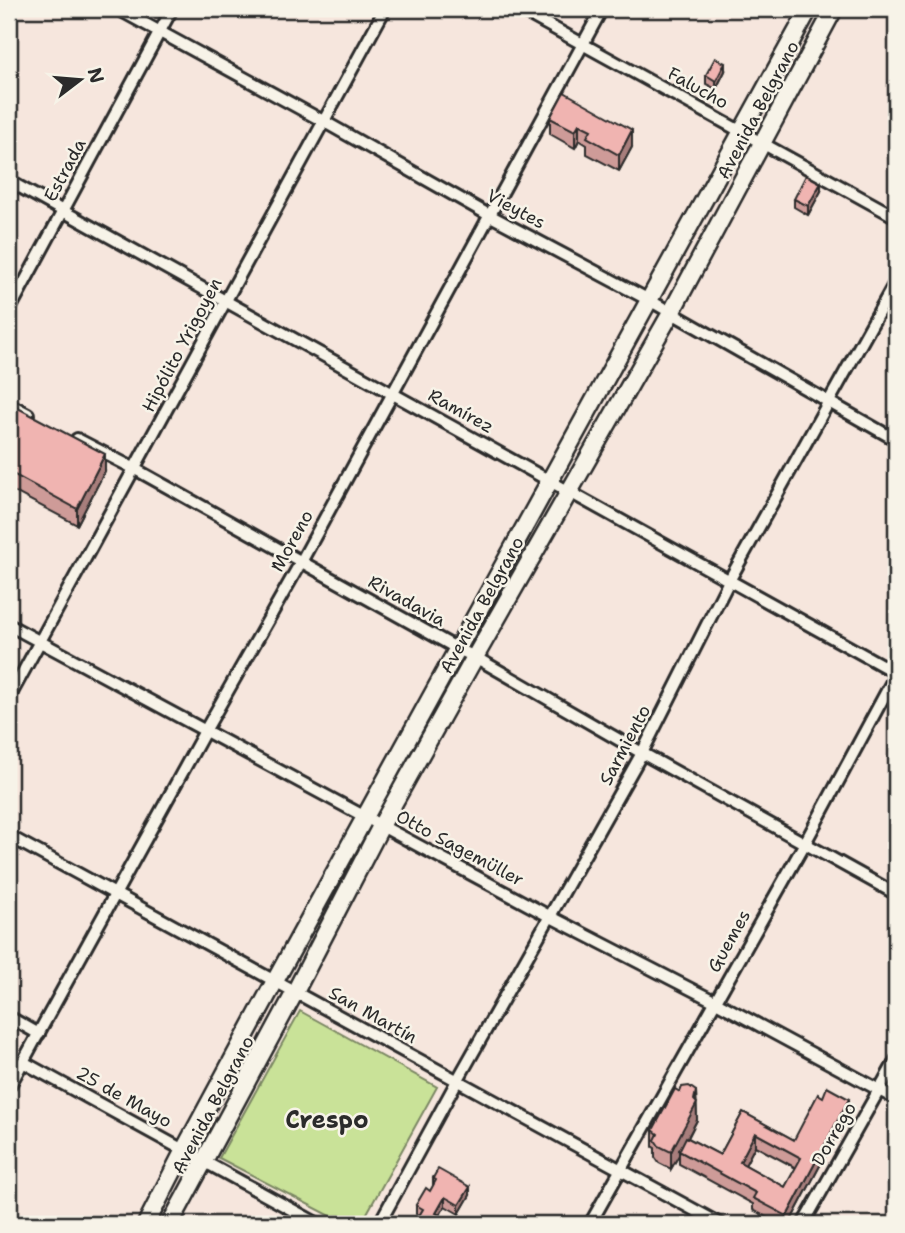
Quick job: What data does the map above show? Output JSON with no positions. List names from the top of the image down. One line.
{"streets":{"street":["Falucho","Avenida Belgrano","Estrada","Vieytes","Hipólito Yrigoyen","Ramírez","Moreno","Rivadavia","Sarmiento","Otto Sagemüller","Guemes","San Martín","25 de Mayo","Dorrego"]},"crossings":[["Falucho","Avenida Belgrano"],["Falucho","Moreno"],["Avenida Belgrano","Vieytes"],["Avenida Belgrano","Ramírez"],["Avenida Belgrano","Rivadavia"],["Avenida Belgrano","Otto Sagemüller"],["Avenida Belgrano","San Martín"],["Avenida Belgrano","25 de Mayo"],["Estrada","Vieytes"],["Estrada","Ramírez"],["Vieytes","Hipólito Yrigoyen"],["Vieytes","Moreno"],["Vieytes","Sarmiento"],["Hipólito Yrigoyen","Ramírez"],["Hipólito Yrigoyen","Rivadavia"],["Hipólito Yrigoyen","Otto Sagemüller"],["Ramírez","Moreno"],["Ramírez","Sarmiento"],["Ramírez","Guemes"],["Moreno","Rivadavia"],["Moreno","Otto Sagemüller"],["Moreno","San Martín"],["Moreno","25 de Mayo"],["Rivadavia","Sarmiento"],["Rivadavia","Guemes"],["Sarmiento","Otto Sagemüller"],["Sarmiento","San Martín"],["Otto Sagemüller","Guemes"],["Otto Sagemüller","Dorrego"],["Guemes","San Martín"]],"districts":["Crespo"],"north":"right"}
